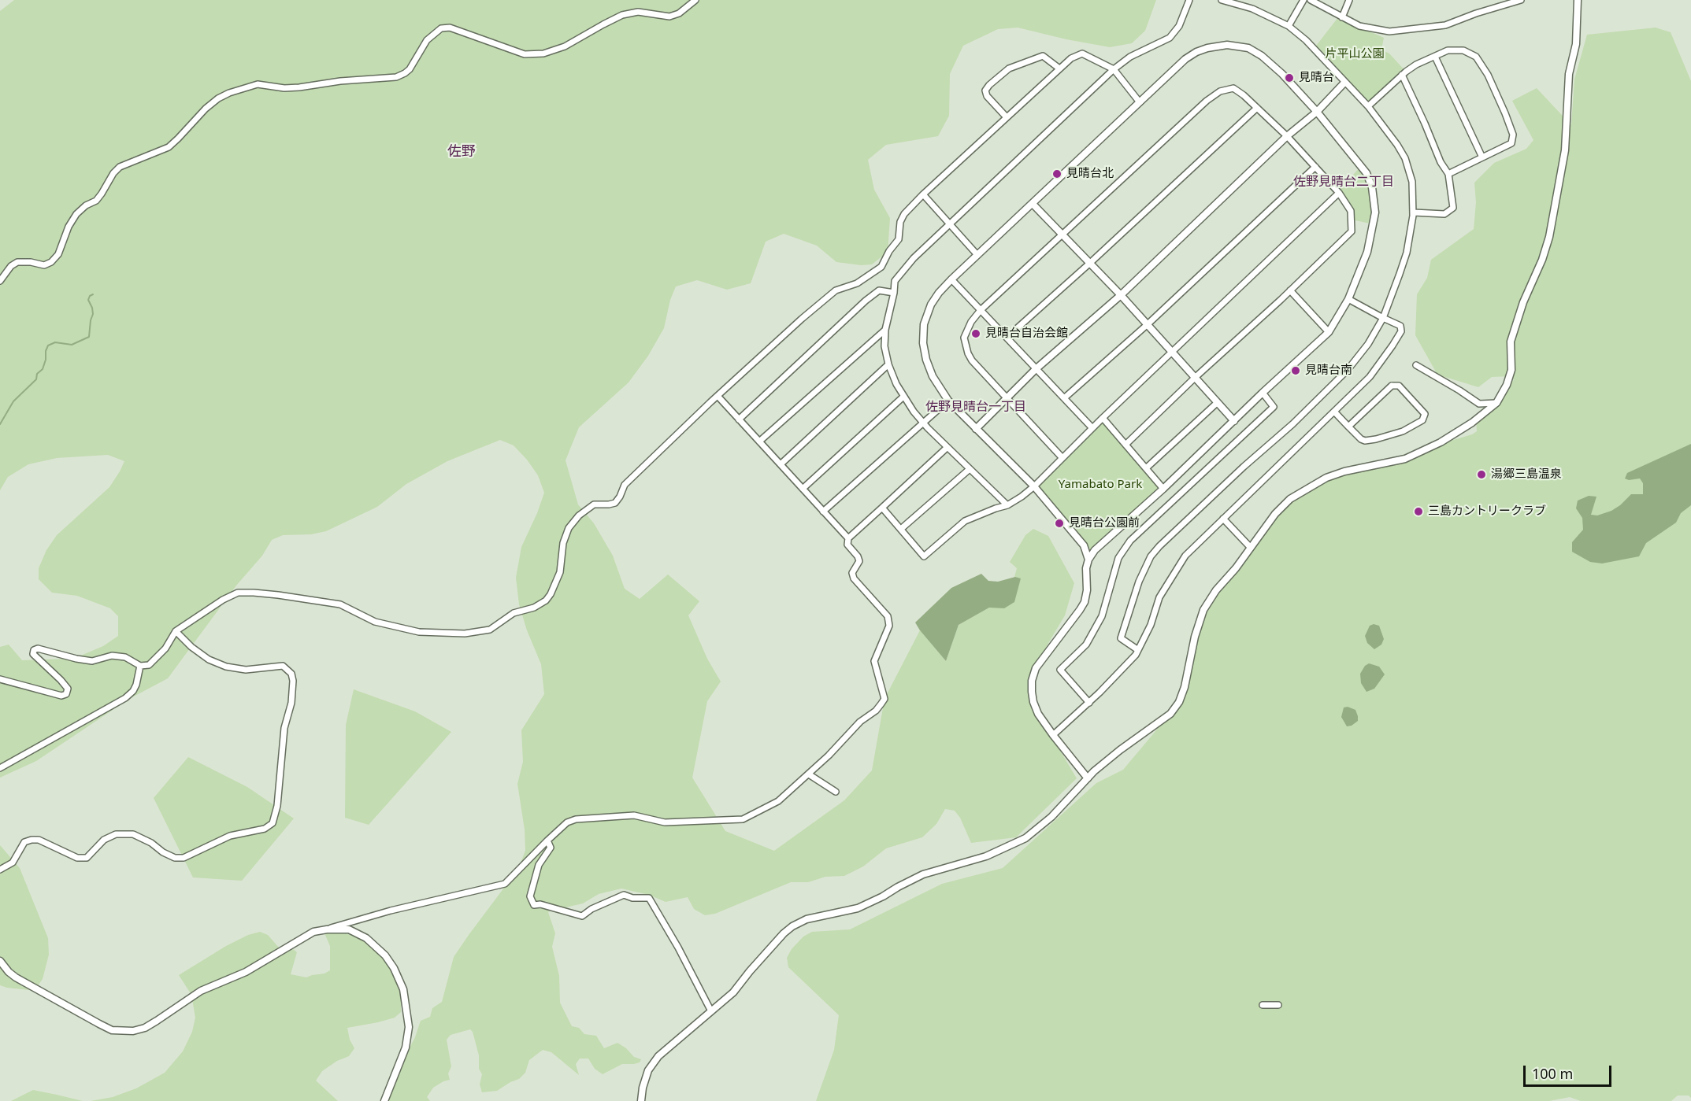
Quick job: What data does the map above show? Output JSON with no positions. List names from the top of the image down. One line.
{"districts":["佐野","佐野見晴台二丁目","佐野見晴台一丁目"],"parks":["片平山公園","Yamabato Park"],"places":["見晴台","見晴台北","見晴台自治会館","見晴台南","湯郷三島温泉","三島カントリークラブ","見晴台公園前"],"scale_bar":"100 m"}
